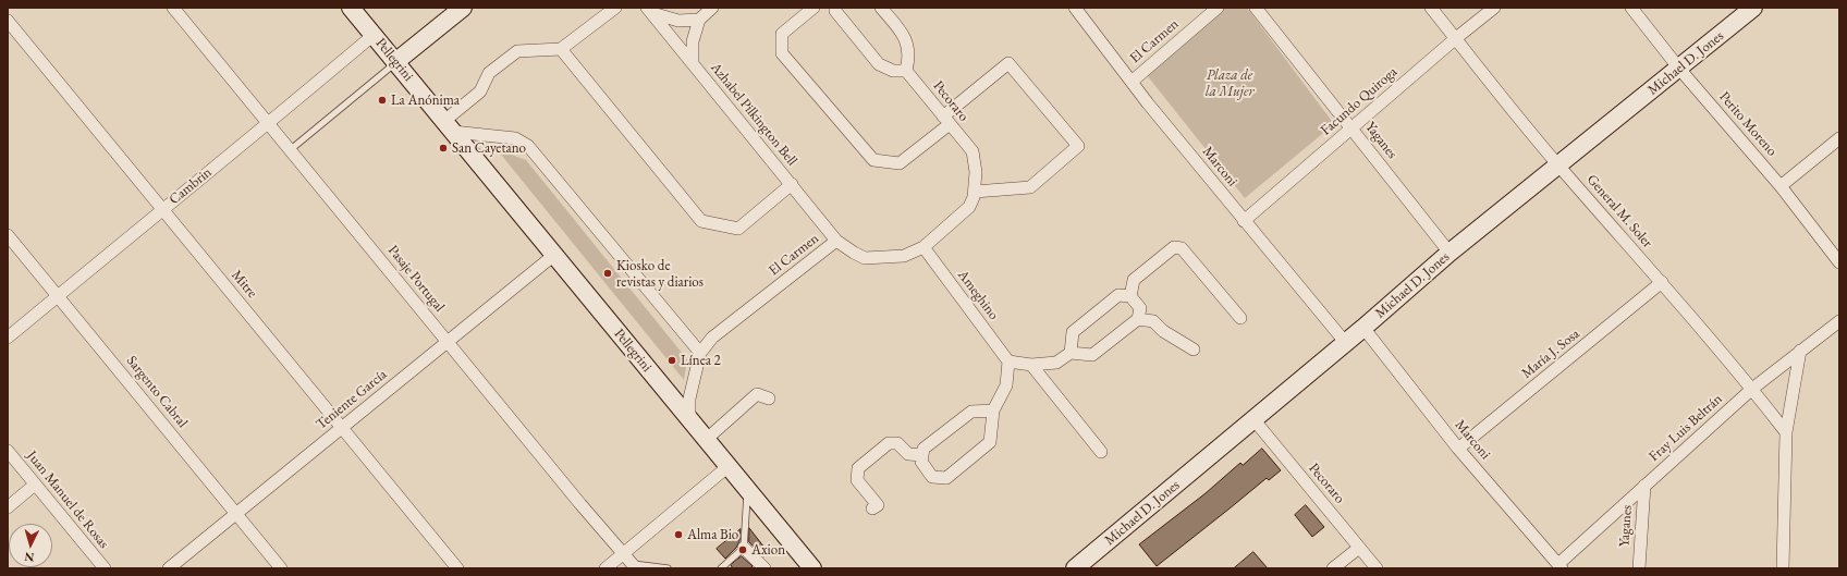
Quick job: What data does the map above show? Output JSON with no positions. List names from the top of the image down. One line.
{"streets":{"street":["El Carmen","Pellegrini","Michael D. Jones","Pecoraro","Facundo Quiroga","Azhabel Pilkington Bell","Perito Moreno","Yaganes","Marconi","Cambrin","General M. Soler","Pasaje Portugal","Mitre","Ameghino","María J. Sosa","Sargento Cabral","Teniente García","Fray Luis Beltrán","Juan Manuel de Rosas"]},"crossings":[["El Carmen","Pellegrini"],["El Carmen","Pecoraro"],["El Carmen","Azhabel Pilkington Bell"],["El Carmen","Marconi"],["El Carmen","Ameghino"],["Pellegrini","Cambrin"],["Pellegrini","Teniente García"],["Michael D. Jones","Pecoraro"],["Michael D. Jones","Perito Moreno"],["Michael D. Jones","Yaganes"],["Michael D. Jones","Marconi"],["Michael D. Jones","General M. Soler"],["Facundo Quiroga","Yaganes"],["Facundo Quiroga","Marconi"],["Facundo Quiroga","General M. Soler"],["Yaganes","Fray Luis Beltrán"],["Marconi","María J. Sosa"],["Marconi","Fray Luis Beltrán"],["Cambrin","Pasaje Portugal"],["Cambrin","Mitre"],["Cambrin","Sargento Cabral"],["General M. Soler","María J. Sosa"],["General M. Soler","Fray Luis Beltrán"],["Pasaje Portugal","Teniente García"],["Mitre","Teniente García"],["Sargento Cabral","Teniente García"]],"parks":["Plaza de la Mujer"],"places":["La Anónima","San Cayetano","Kiosko de revistas y diarios","Línea 2","Alma Bio","Axion"],"north":"bottom"}
